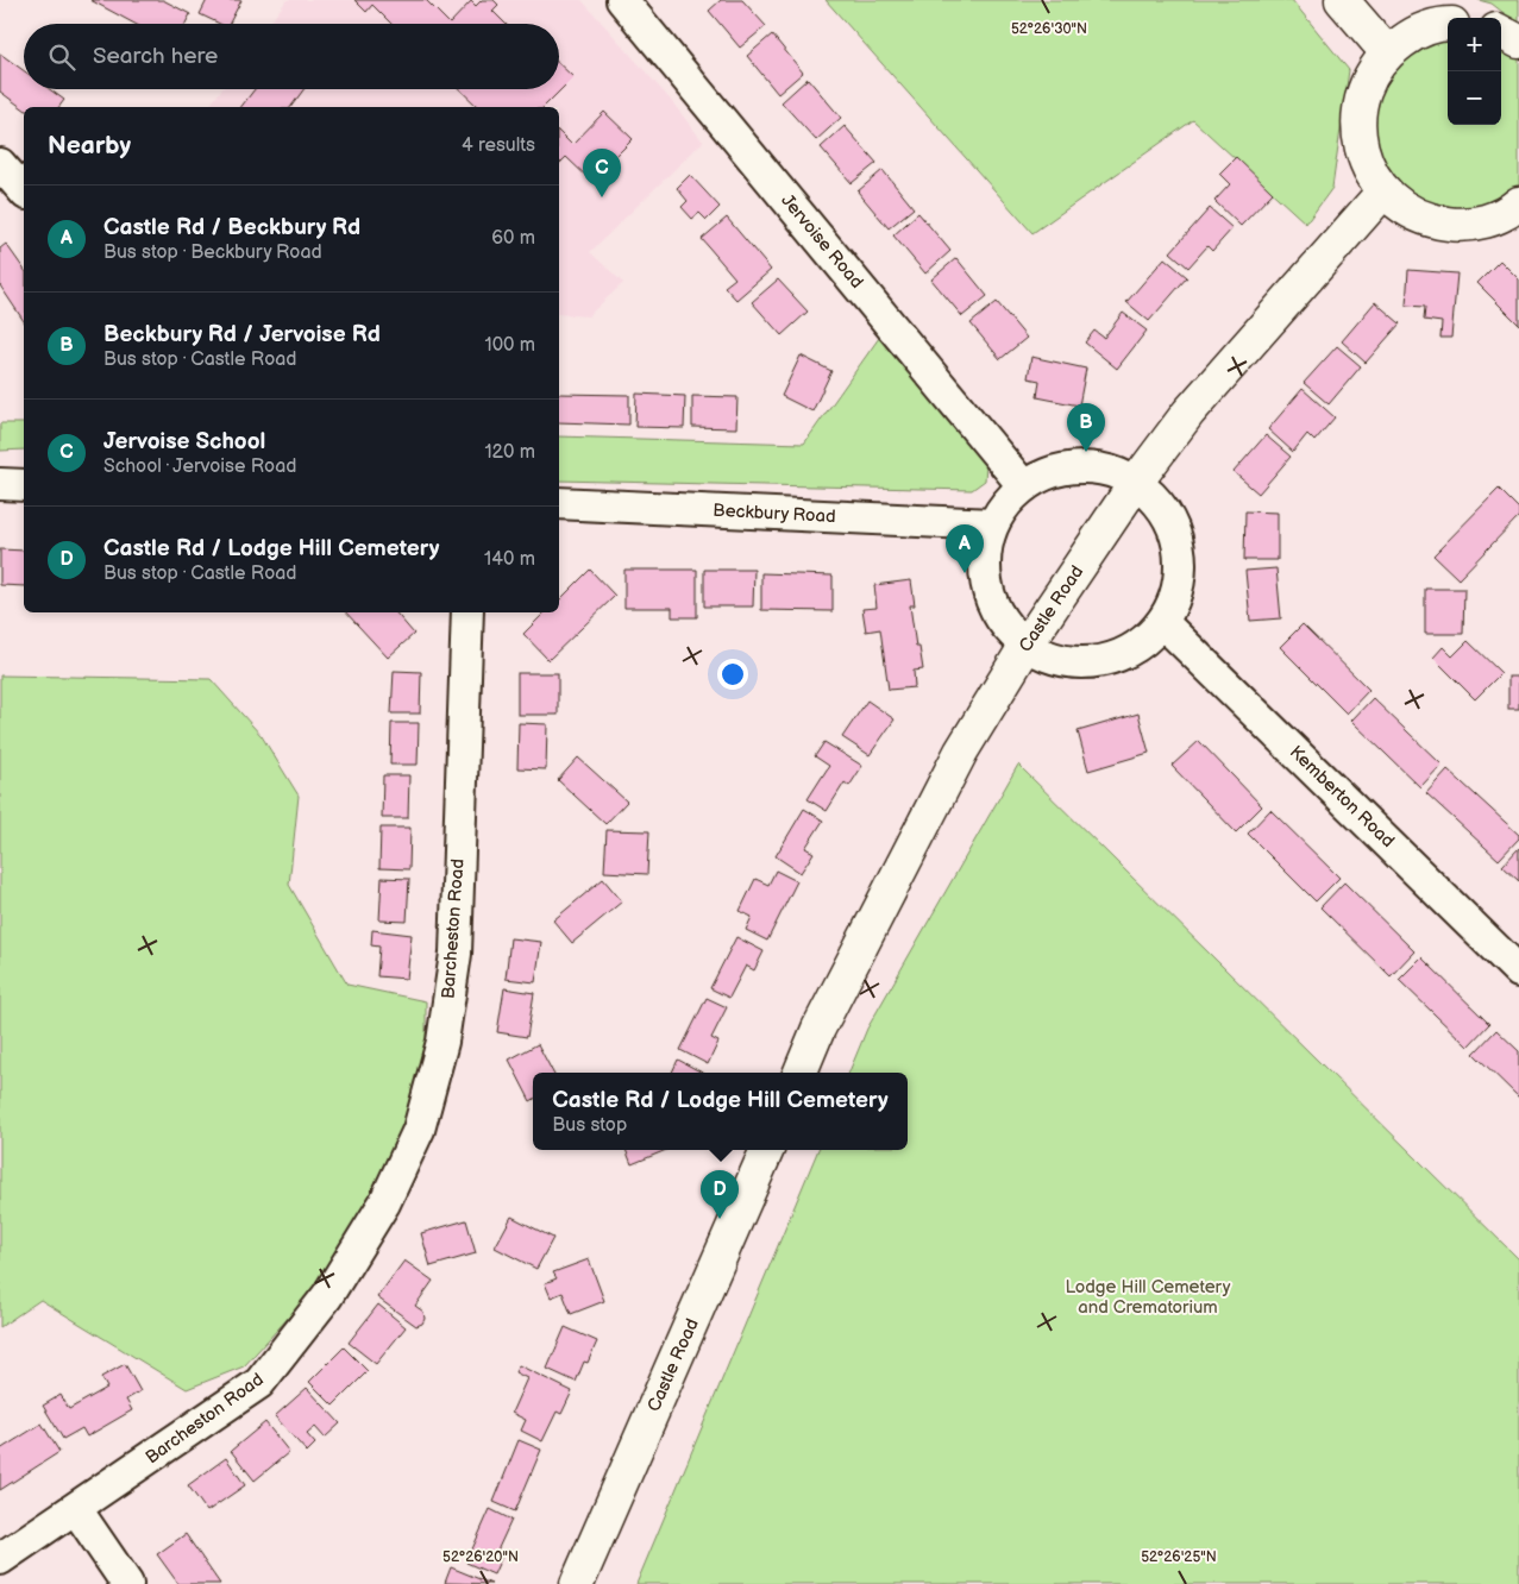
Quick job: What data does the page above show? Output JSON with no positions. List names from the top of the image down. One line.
{"streets":{"street":["Jervoise Road","Beckbury Road","Castle Road","Kemberton Road","Barcheston Road"]},"parks":["Lodge Hill Cemetery and Crematorium"],"page":{"map_buttons":["+","−"],"search":"Search here","heading":["Nearby","4 results"],"pins":["C","B","A","D"],"list":[{"mark":"A","name":"Castle Rd / Beckbury Rd","note":"Bus stop · Beckbury Road","value":"60 m"},{"mark":"B","name":"Beckbury Rd / Jervoise Rd","note":"Bus stop · Castle Road","value":"100 m"},{"mark":"C","name":"Jervoise School","note":"School · Jervoise Road","value":"120 m"},{"mark":"D","name":"Castle Rd / Lodge Hill Cemetery","note":"Bus stop · Castle Road","value":"140 m"}],"popup":["Castle Rd / Lodge Hill Cemetery","Bus stop"]},"coordinates":["52°26'30\"N","52°26'20\"N","52°26'25\"N"]}
